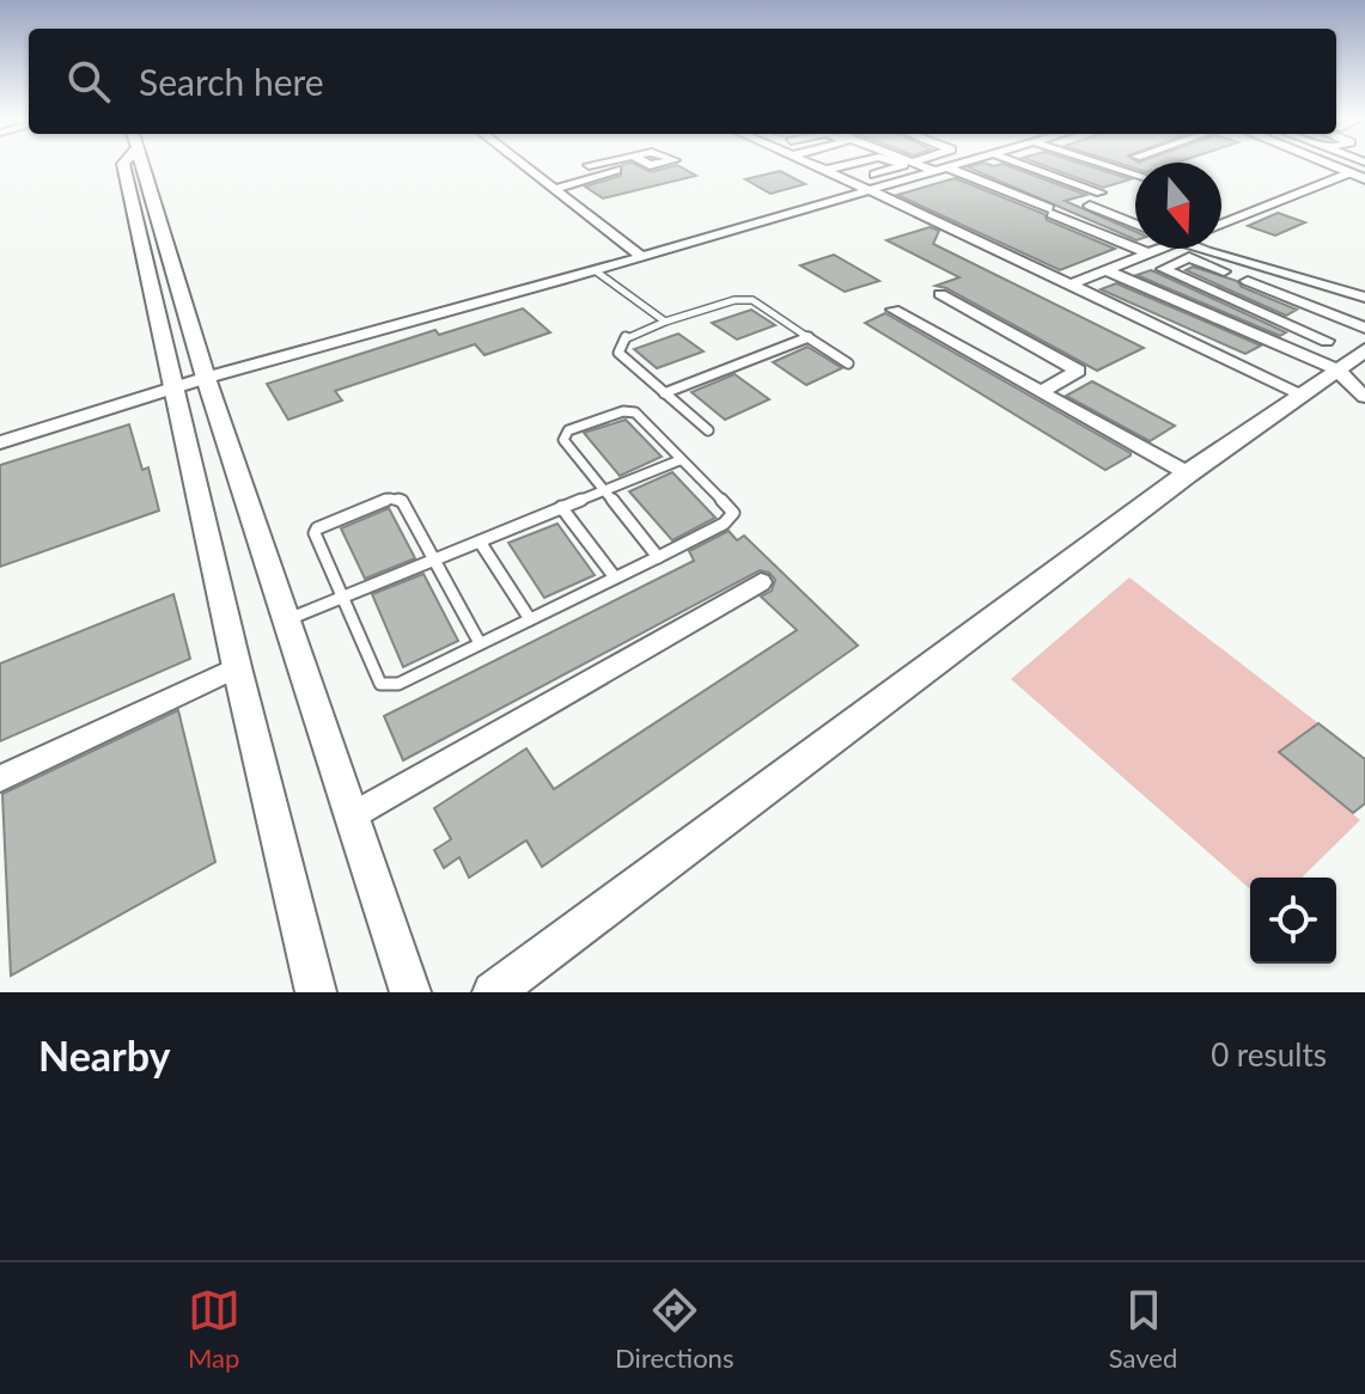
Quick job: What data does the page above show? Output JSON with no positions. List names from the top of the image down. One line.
{"north":"bottom","page":{"search":"Search here","heading":["Nearby","0 results"],"nav":["Map","Directions","Saved"]}}
